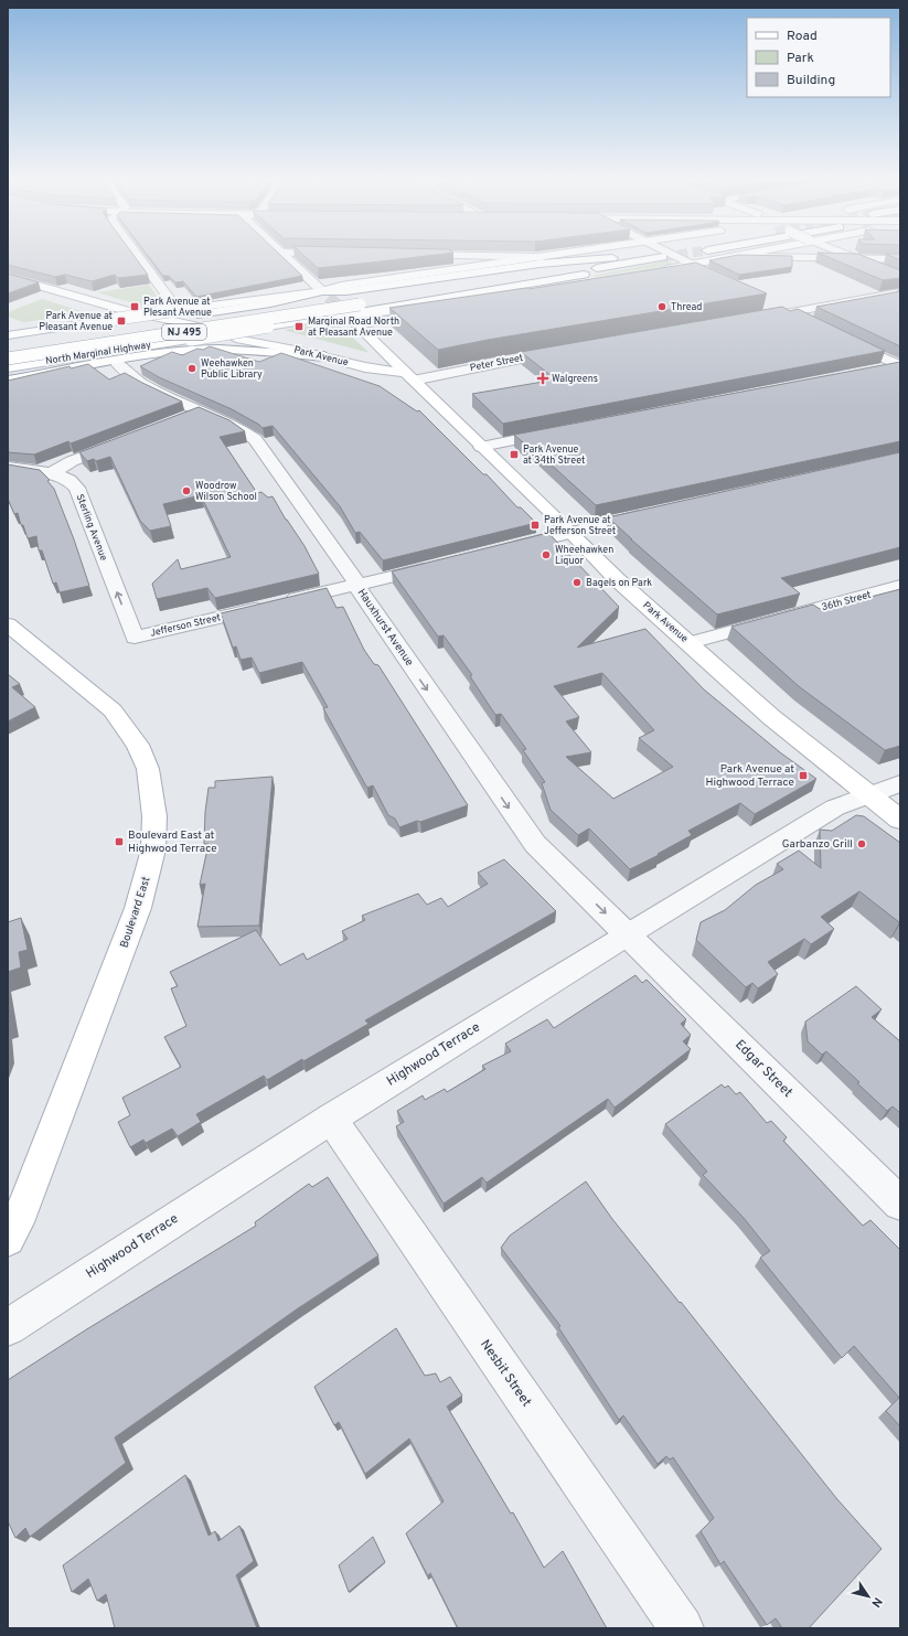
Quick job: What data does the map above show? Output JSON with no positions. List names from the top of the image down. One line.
{"streets":{"main road":["NJ 495","North Marginal Highway","Park Avenue","Boulevard East"],"street":["Peter Street","Sterling Avenue","36th Street","Jefferson Street","Hauxhurst Avenue","Highwood Terrace","Edgar Street","Nesbit Street"]},"crossings":[["North Marginal Highway","Park Avenue"],["Park Avenue","Peter Street"],["Park Avenue","36th Street"],["Park Avenue","Highwood Terrace"],["Sterling Avenue","Jefferson Street"],["Jefferson Street","Hauxhurst Avenue"],["Hauxhurst Avenue","Highwood Terrace"],["Hauxhurst Avenue","Edgar Street"],["Highwood Terrace","Edgar Street"],["Highwood Terrace","Nesbit Street"]],"one_way":["Sterling Avenue","Hauxhurst Avenue"],"places":{"transit":["Park Avenue at Plesant Avenue","Park Avenue at Pleasant Avenue","Marginal Road North at Pleasant Avenue","Park Avenue at 34th Street","Park Avenue at Jefferson Street","Park Avenue at Highwood Terrace","Boulevard East at Highwood Terrace"],"other":["Thread","Weehawken Public Library","Woodrow Wilson School","Wheehawken Liquor","Bagels on Park","Garbanzo Grill"],"health":["Walgreens"]},"legend":["Road","Park","Building"],"north":"bottom right"}
